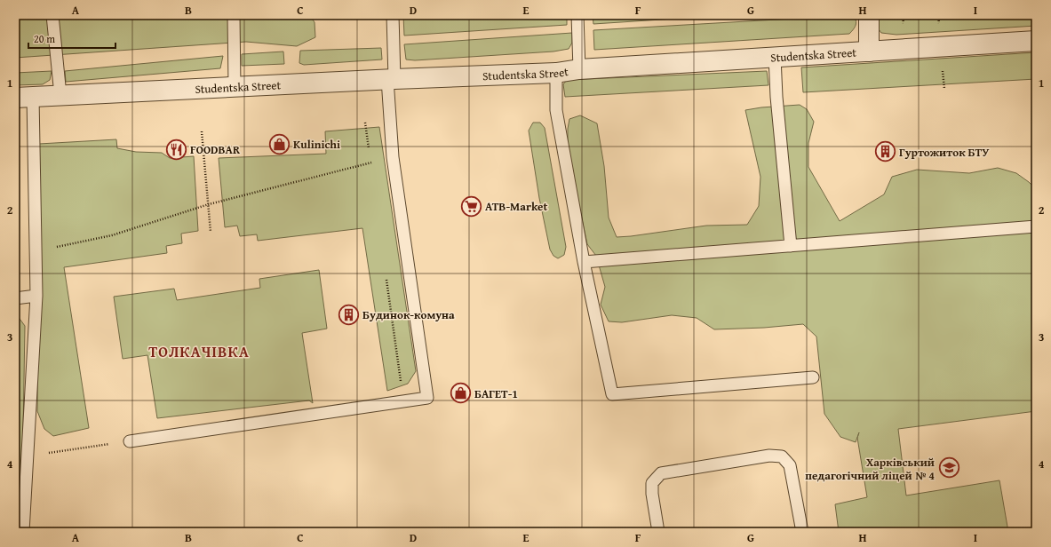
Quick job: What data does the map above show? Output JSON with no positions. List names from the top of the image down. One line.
{"streets":{"street":["Studentska Street"]},"districts":["ТОЛКАЧІВКА"],"places":{"shop":["Kulinichi","БАГЕТ-1"],"restaurant":["FOODBAR"],"building":["Гуртожиток БТУ","Будинок-комуна"],"supermarket":["ATB-Market"],"school or university":["Харківський педагогічний ліцей № 4"]},"scale_bar":"20 m","grid":{"columns":["A","B","C","D","E","F","G","H","I"],"rows":["1","2","3","4"]}}
